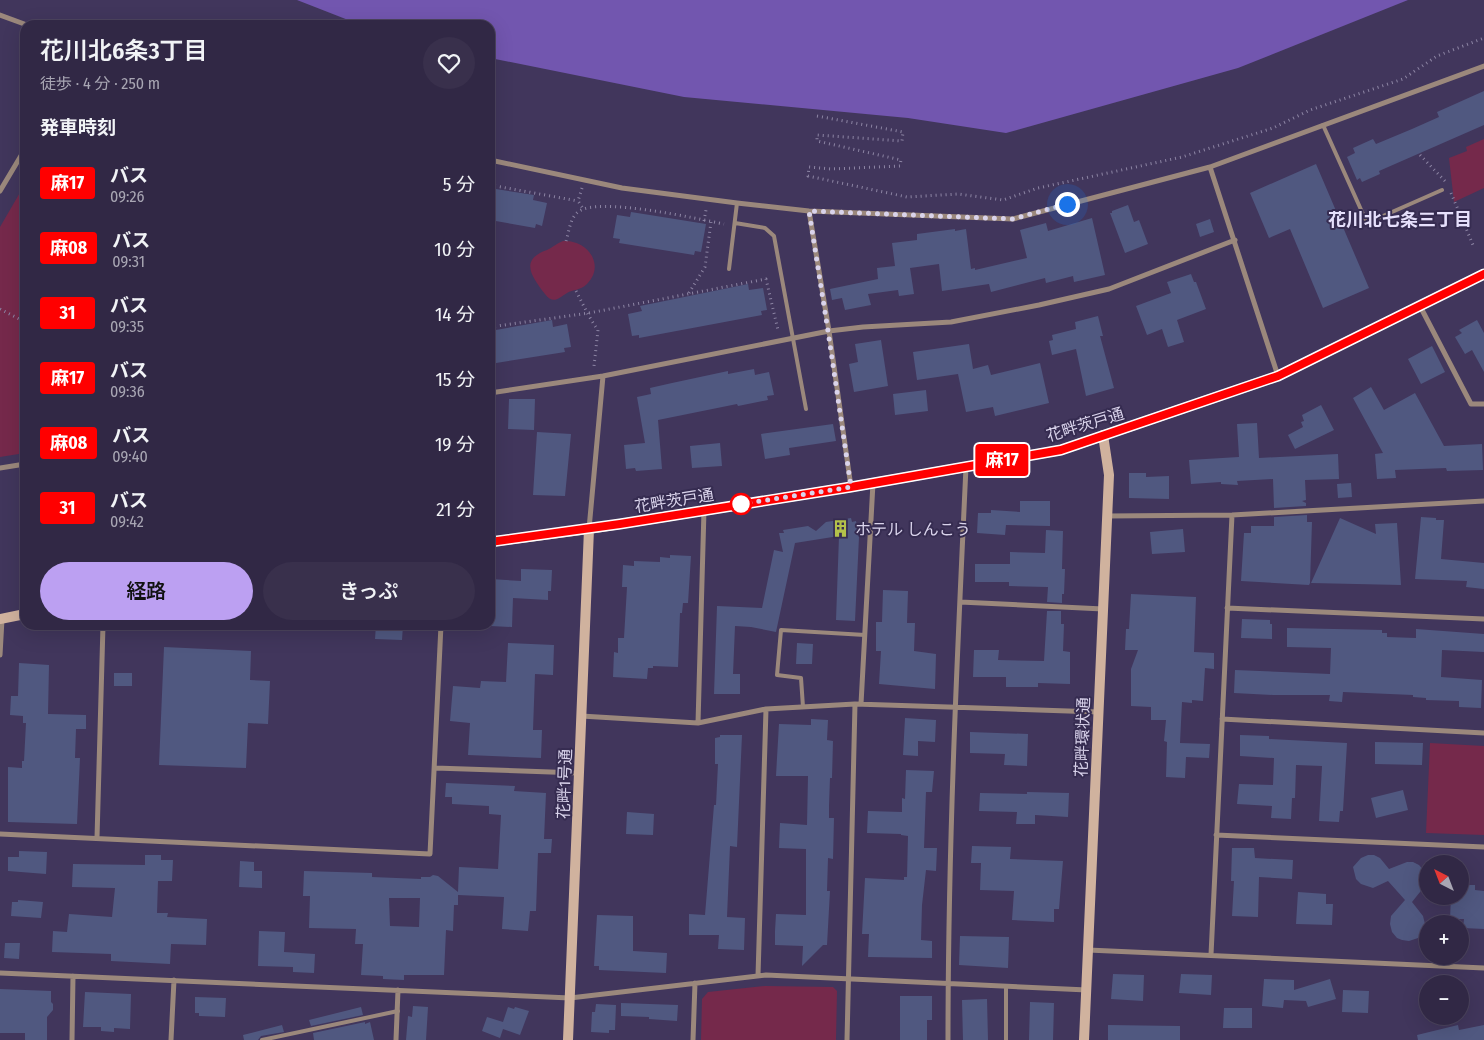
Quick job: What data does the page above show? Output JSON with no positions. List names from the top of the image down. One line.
{"streets":{"street":["花畔茨戸通","花畔環状通","花畔1号通"]},"crossings":[["花畔茨戸通","花畔環状通"],["花畔茨戸通","花畔1号通"]],"districts":["花川北七条三丁目"],"places":{"building":["ホテル しんこう"]},"lines":["bus line 麻17"],"north":"top left","page":{"on_map":"麻17","heading":[["花川北6条3丁目","徒歩 · 4 分 · 250 m"],"発車時刻"],"list":[{"mark":"麻17","name":"バス","note":"09:26","value":"5 分"},{"mark":"麻08","name":"バス","note":"09:31","value":"10 分"},{"mark":"31","name":"バス","note":"09:35","value":"14 分"},{"mark":"麻17","name":"バス","note":"09:36","value":"15 分"},{"mark":"麻08","name":"バス","note":"09:40","value":"19 分"},{"mark":"31","name":"バス","note":"09:42","value":"21 分"}],"buttons":["経路","きっぷ"],"map_buttons":["+","−"]}}
